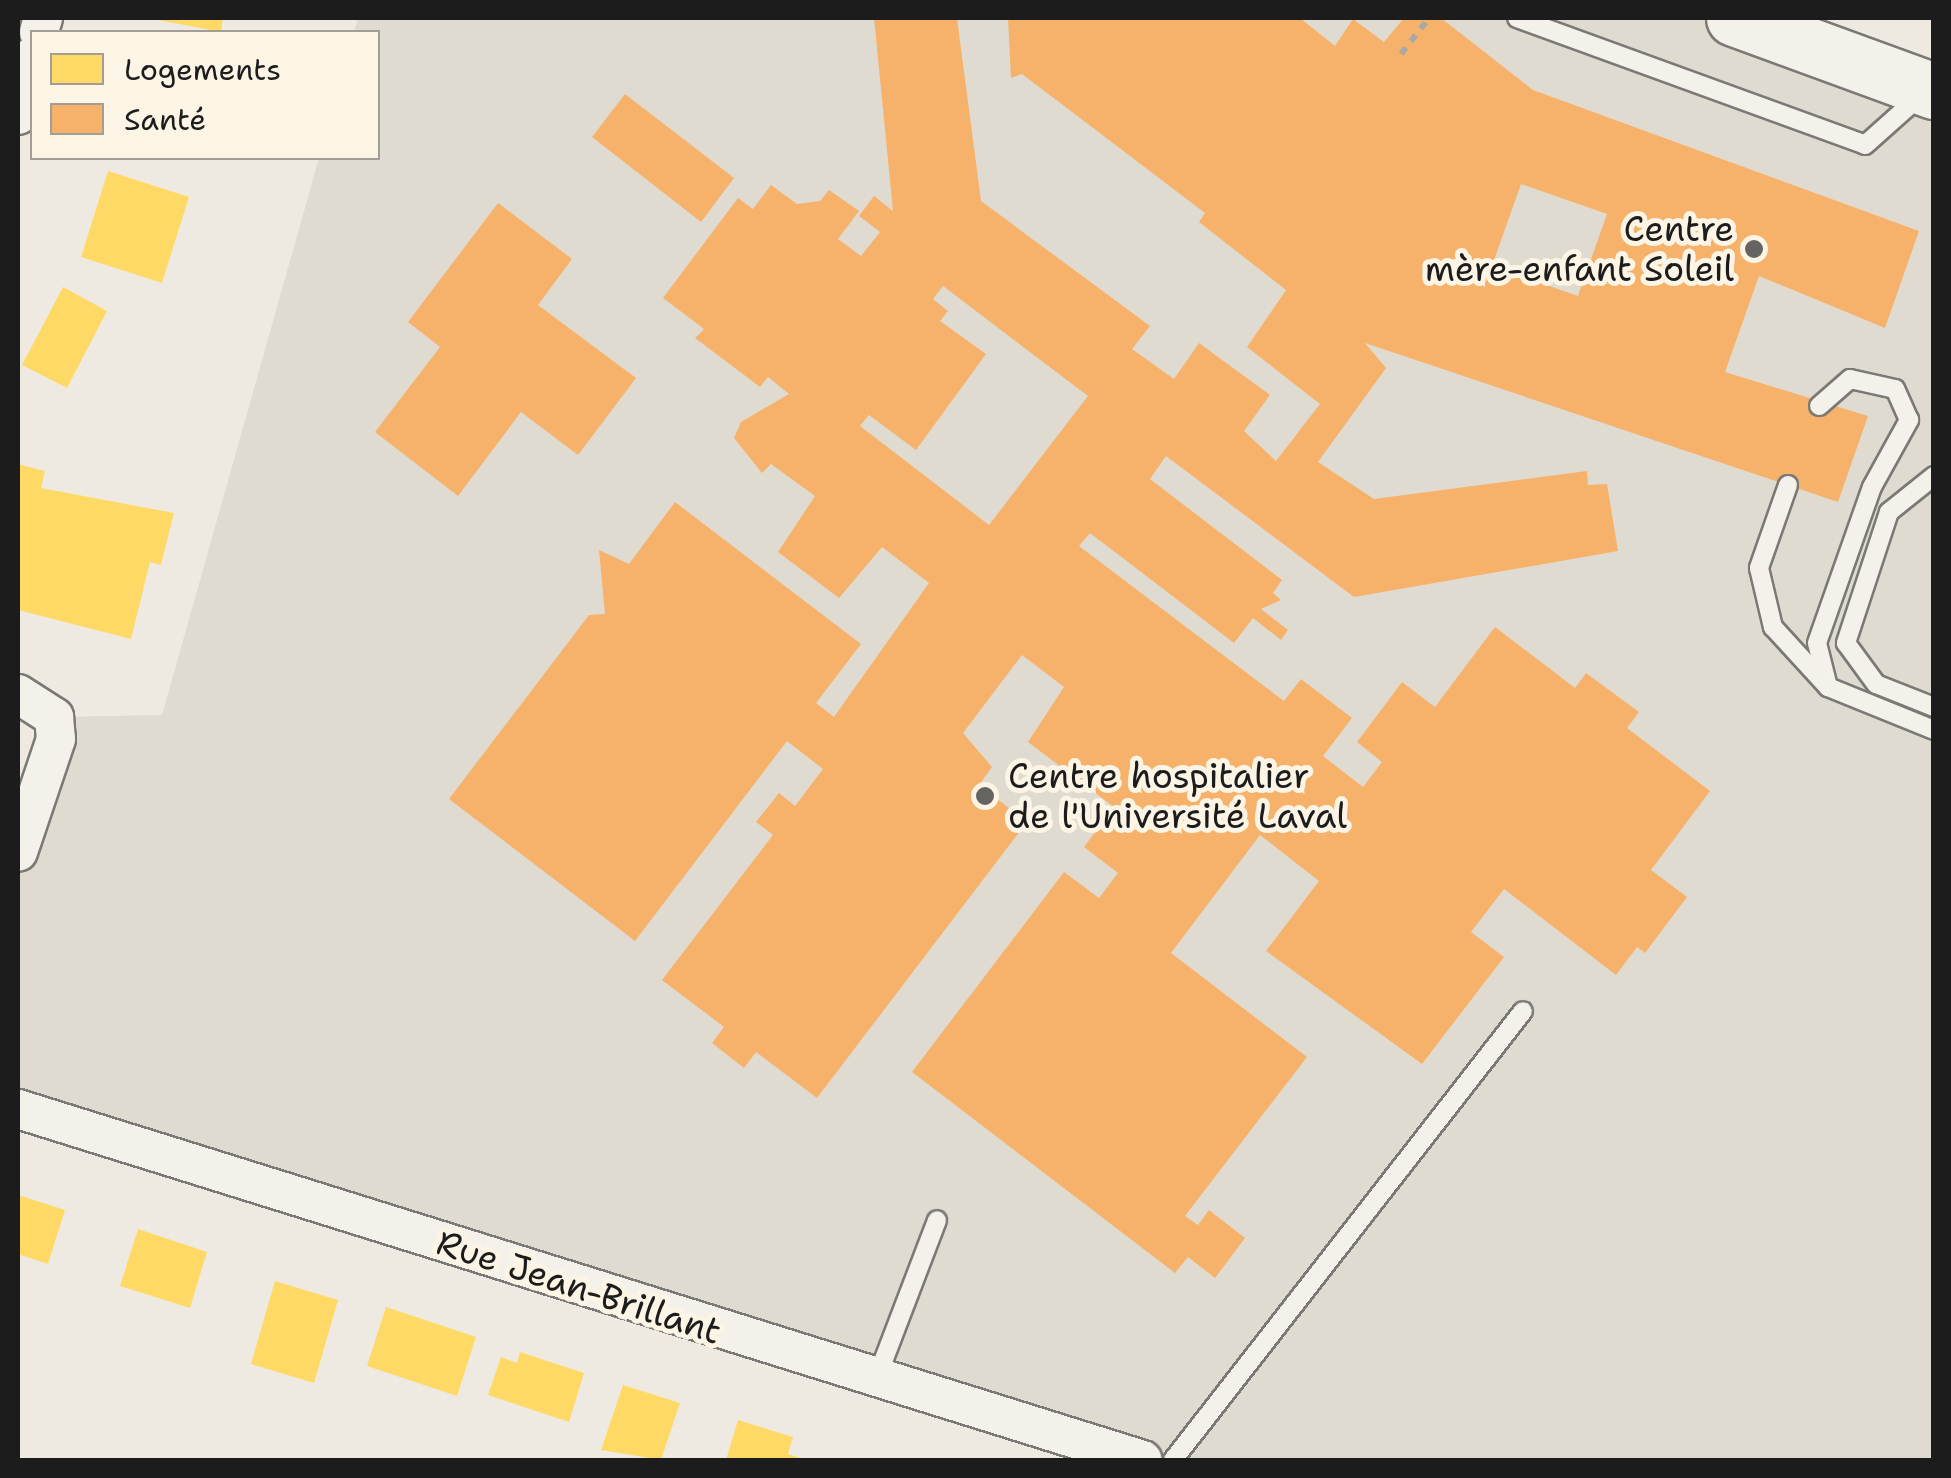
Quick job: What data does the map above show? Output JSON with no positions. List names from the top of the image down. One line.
{"streets":{"street":["Rue Jean-Brillant"]},"places":["Centre mère-enfant Soleil","Centre hospitalier de l'Université Laval"],"legend":["Logements","Santé"]}
